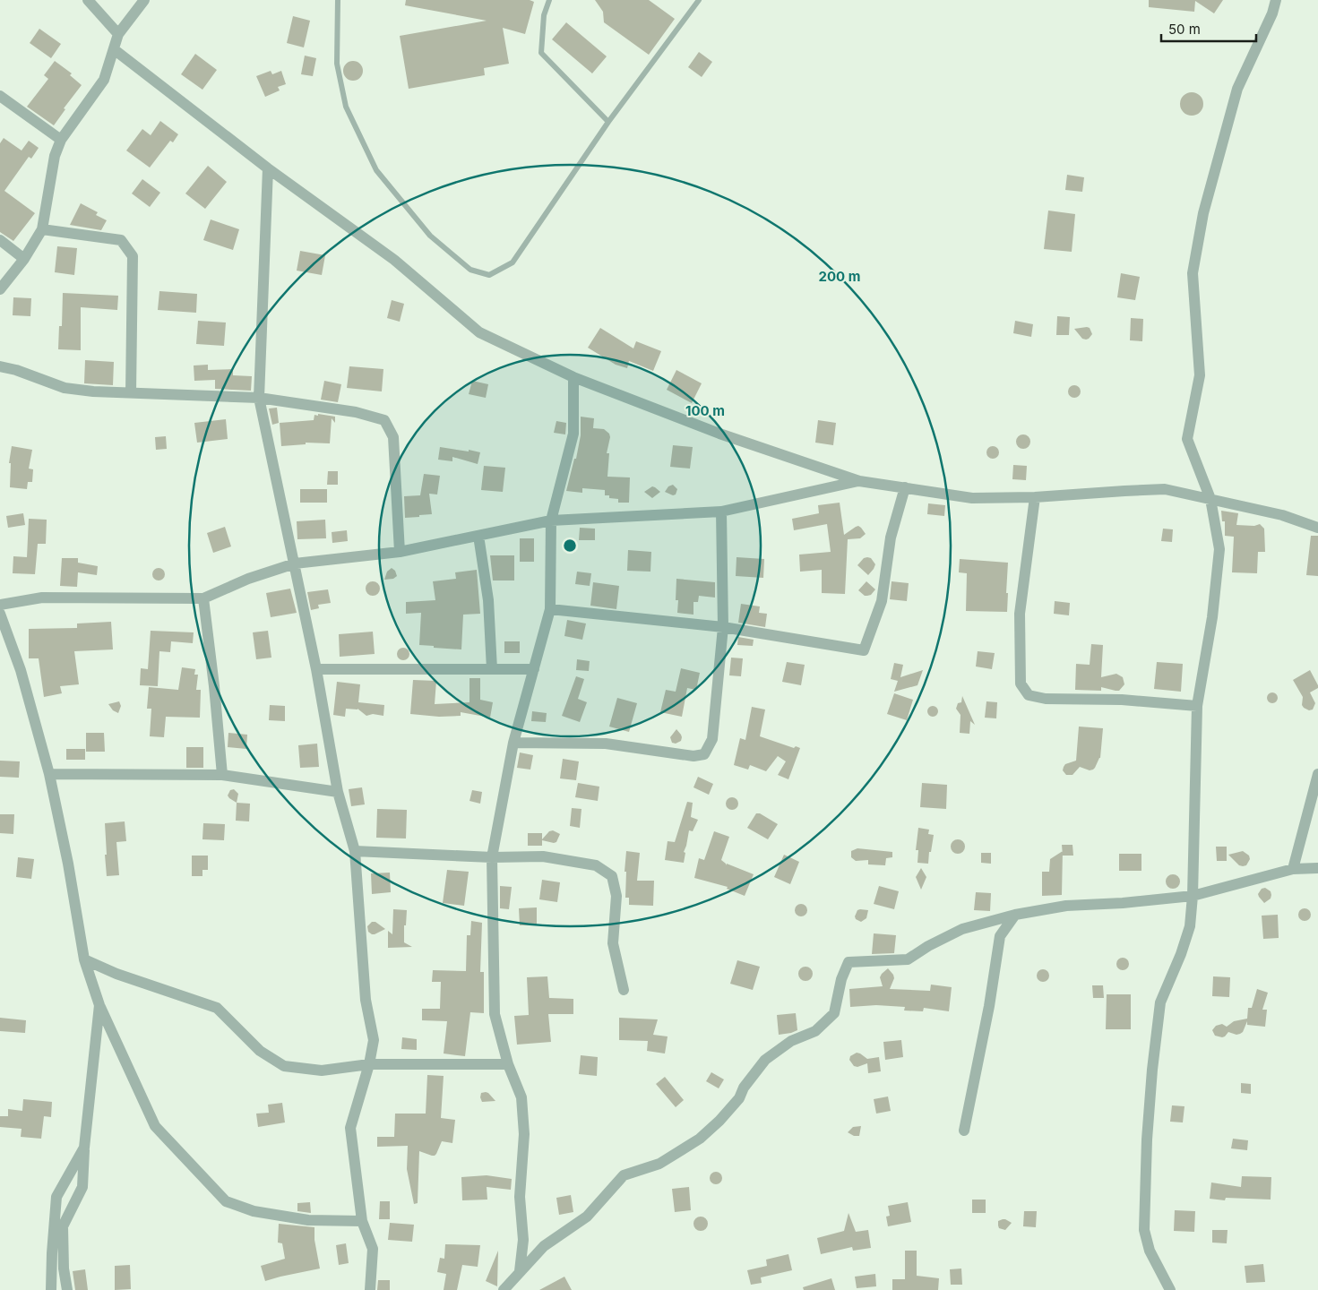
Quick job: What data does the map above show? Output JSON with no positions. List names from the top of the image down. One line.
{"scale_bar":"50 m","rings":["200 m","100 m"]}
